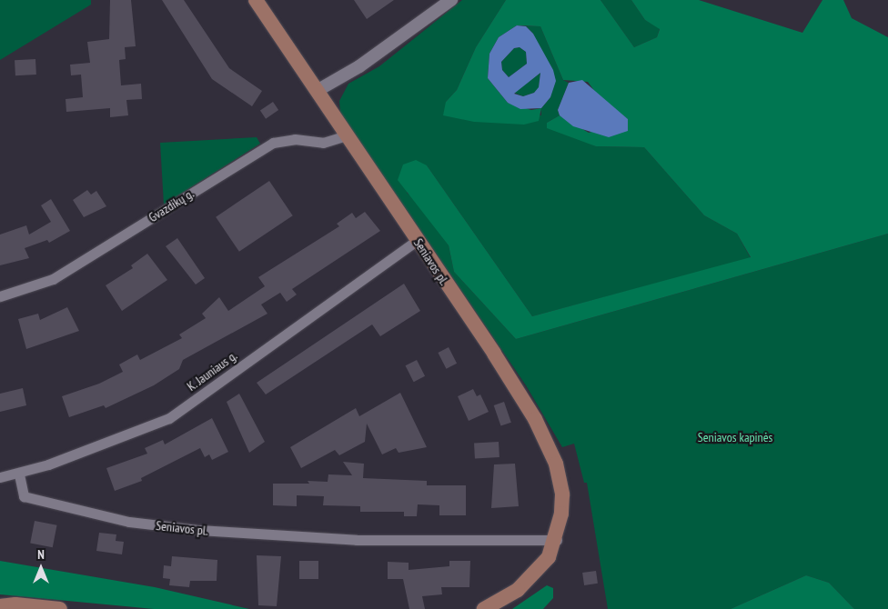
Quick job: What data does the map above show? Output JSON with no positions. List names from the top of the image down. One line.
{"streets":{"main road":["Seniavos pl."],"street":["Gvazdikų g.","K. Jauniaus g."]},"crossings":[["Gvazdikų g.","Seniavos pl."],["Seniavos pl.","K. Jauniaus g."]],"parks":["Seniavos kapinės"],"north":"top"}
